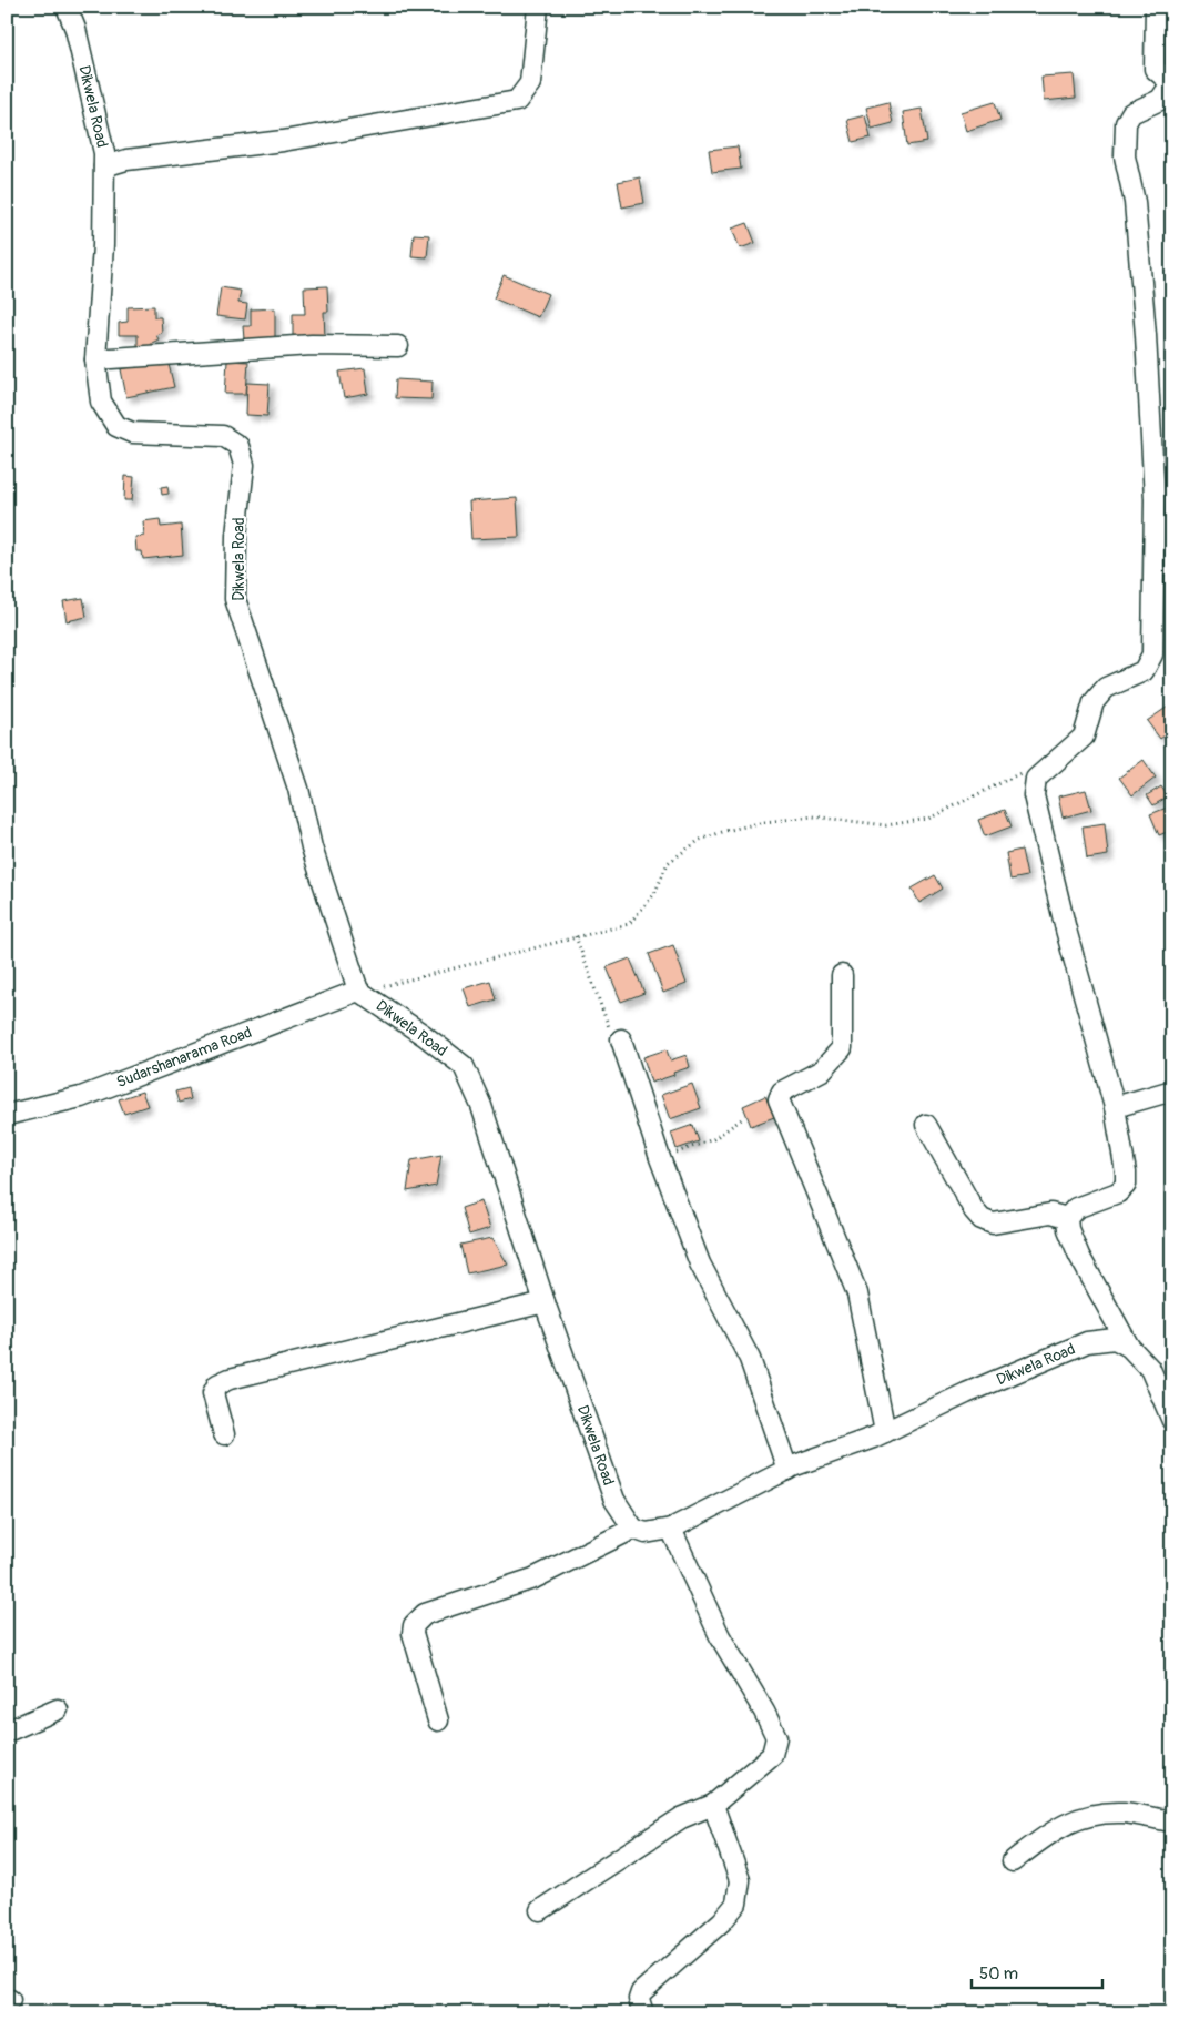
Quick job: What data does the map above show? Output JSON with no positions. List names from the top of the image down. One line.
{"streets":{"street":["Dikwela Road","Sudarshanarama Road"]},"crossings":[["Dikwela Road","Sudarshanarama Road"]],"scale_bar":"50 m"}
